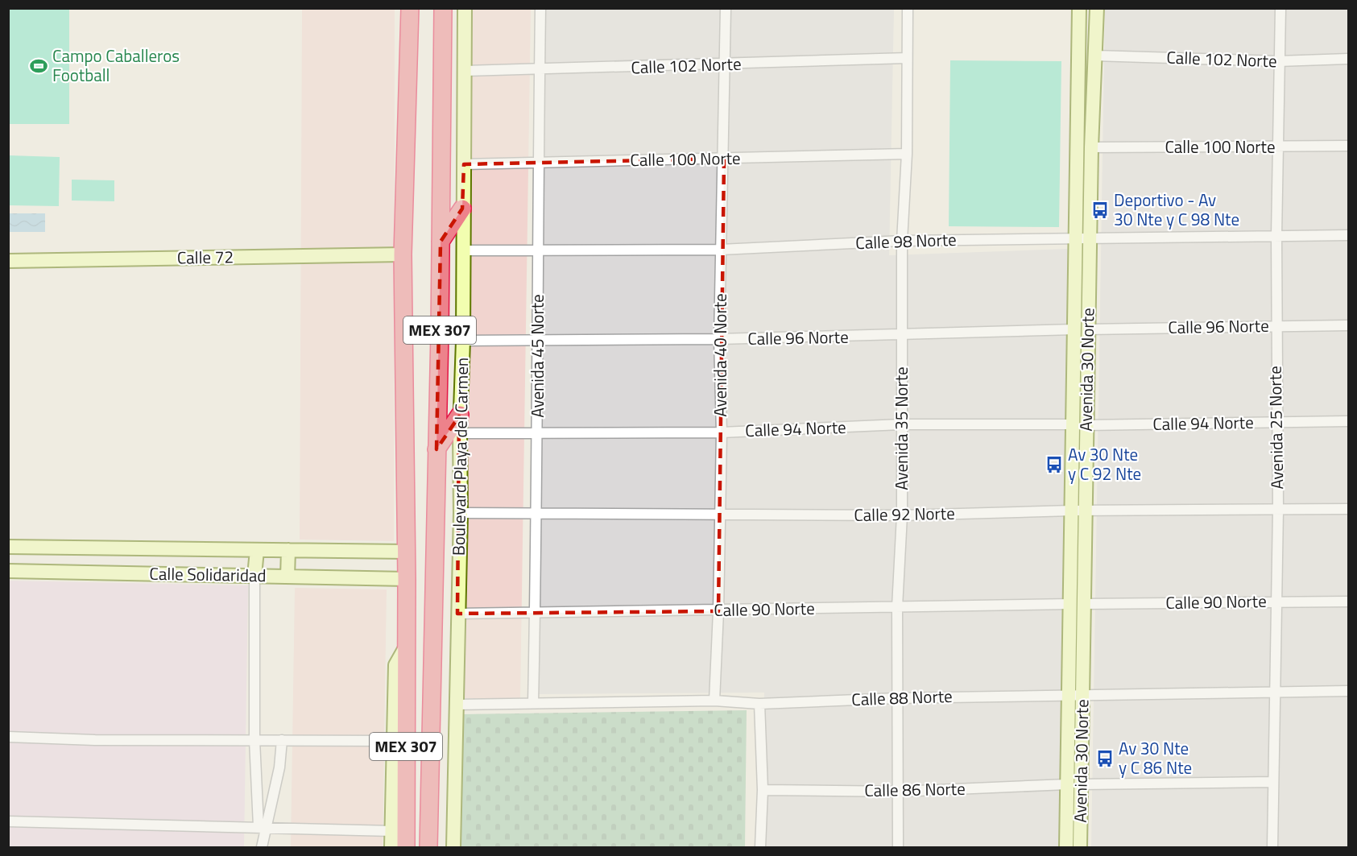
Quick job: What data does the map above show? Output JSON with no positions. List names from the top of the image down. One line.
{"streets":{"highway":["MEX 307"],"main road":["Calle 72","Avenida 30 Norte","Boulevard Playa del Carmen","Calle Solidaridad"],"street":["Calle 102 Norte","Calle 100 Norte","Calle 98 Norte","Calle 96 Norte","Avenida 40 Norte","Avenida 45 Norte","Calle 94 Norte","Avenida 25 Norte","Avenida 35 Norte","Calle 92 Norte","Calle 90 Norte","Calle 88 Norte","Calle 86 Norte"]},"crossings":[["Calle 102 Norte","Avenida 40 Norte"],["Calle 102 Norte","Avenida 45 Norte"],["Calle 102 Norte","Avenida 30 Norte"],["Calle 102 Norte","Avenida 25 Norte"],["Calle 102 Norte","Avenida 35 Norte"],["Calle 102 Norte","Boulevard Playa del Carmen"],["Calle 100 Norte","Avenida 40 Norte"],["Calle 100 Norte","Avenida 45 Norte"],["Calle 100 Norte","Avenida 30 Norte"],["Calle 100 Norte","Avenida 25 Norte"],["Calle 100 Norte","Avenida 35 Norte"],["Calle 100 Norte","Boulevard Playa del Carmen"],["Calle 98 Norte","Avenida 40 Norte"],["Calle 98 Norte","Avenida 45 Norte"],["Calle 98 Norte","Avenida 30 Norte"],["Calle 98 Norte","Avenida 25 Norte"],["Calle 98 Norte","Avenida 35 Norte"],["Calle 98 Norte","Boulevard Playa del Carmen"],["Calle 72","MEX 307"],["Calle 96 Norte","Avenida 40 Norte"],["Calle 96 Norte","Avenida 45 Norte"],["Calle 96 Norte","Avenida 30 Norte"],["Calle 96 Norte","Avenida 25 Norte"],["Calle 96 Norte","Avenida 35 Norte"],["Calle 96 Norte","Boulevard Playa del Carmen"],["MEX 307","Calle Solidaridad"],["Avenida 40 Norte","Calle 94 Norte"],["Avenida 40 Norte","Calle 92 Norte"],["Avenida 40 Norte","Calle 90 Norte"],["Avenida 40 Norte","Calle 88 Norte"],["Avenida 45 Norte","Calle 94 Norte"],["Avenida 45 Norte","Calle 92 Norte"],["Avenida 45 Norte","Calle 90 Norte"],["Avenida 45 Norte","Calle 88 Norte"],["Avenida 30 Norte","Calle 94 Norte"],["Avenida 30 Norte","Calle 92 Norte"],["Avenida 30 Norte","Calle 90 Norte"],["Avenida 30 Norte","Calle 88 Norte"],["Avenida 30 Norte","Calle 86 Norte"],["Calle 94 Norte","Avenida 25 Norte"],["Calle 94 Norte","Avenida 35 Norte"],["Calle 94 Norte","Boulevard Playa del Carmen"],["Avenida 25 Norte","Calle 92 Norte"],["Avenida 25 Norte","Calle 90 Norte"],["Avenida 25 Norte","Calle 88 Norte"],["Avenida 25 Norte","Calle 86 Norte"],["Avenida 35 Norte","Calle 92 Norte"],["Avenida 35 Norte","Calle 90 Norte"],["Avenida 35 Norte","Calle 88 Norte"],["Avenida 35 Norte","Calle 86 Norte"],["Boulevard Playa del Carmen","Calle 92 Norte"],["Boulevard Playa del Carmen","Calle 90 Norte"],["Boulevard Playa del Carmen","Calle 88 Norte"]],"places":{"sports":["Campo Caballeros Football"],"bus stop":["Deportivo - Av 30 Nte y C 98 Nte","Av 30 Nte y C 92 Nte","Av 30 Nte y C 86 Nte"]}}
